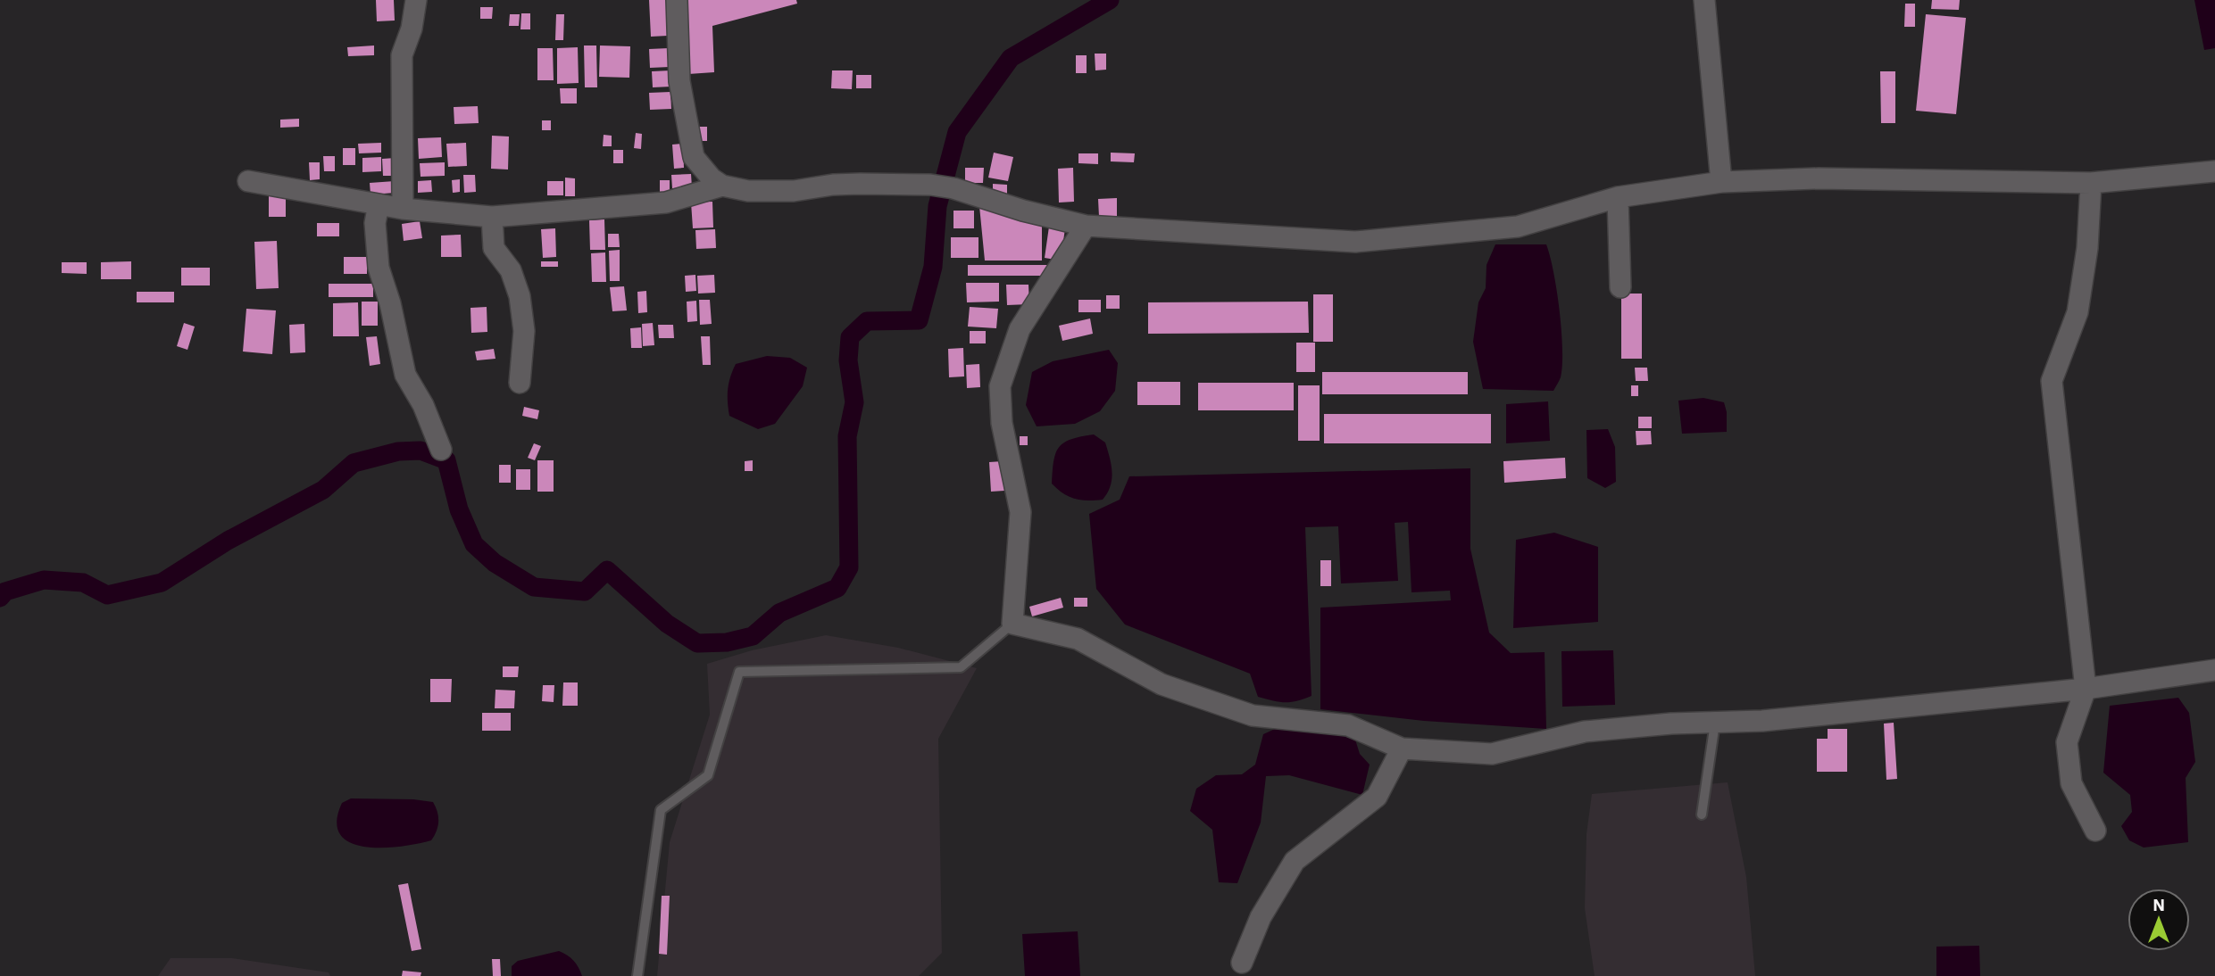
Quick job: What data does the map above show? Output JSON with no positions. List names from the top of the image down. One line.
{"north":"top"}
